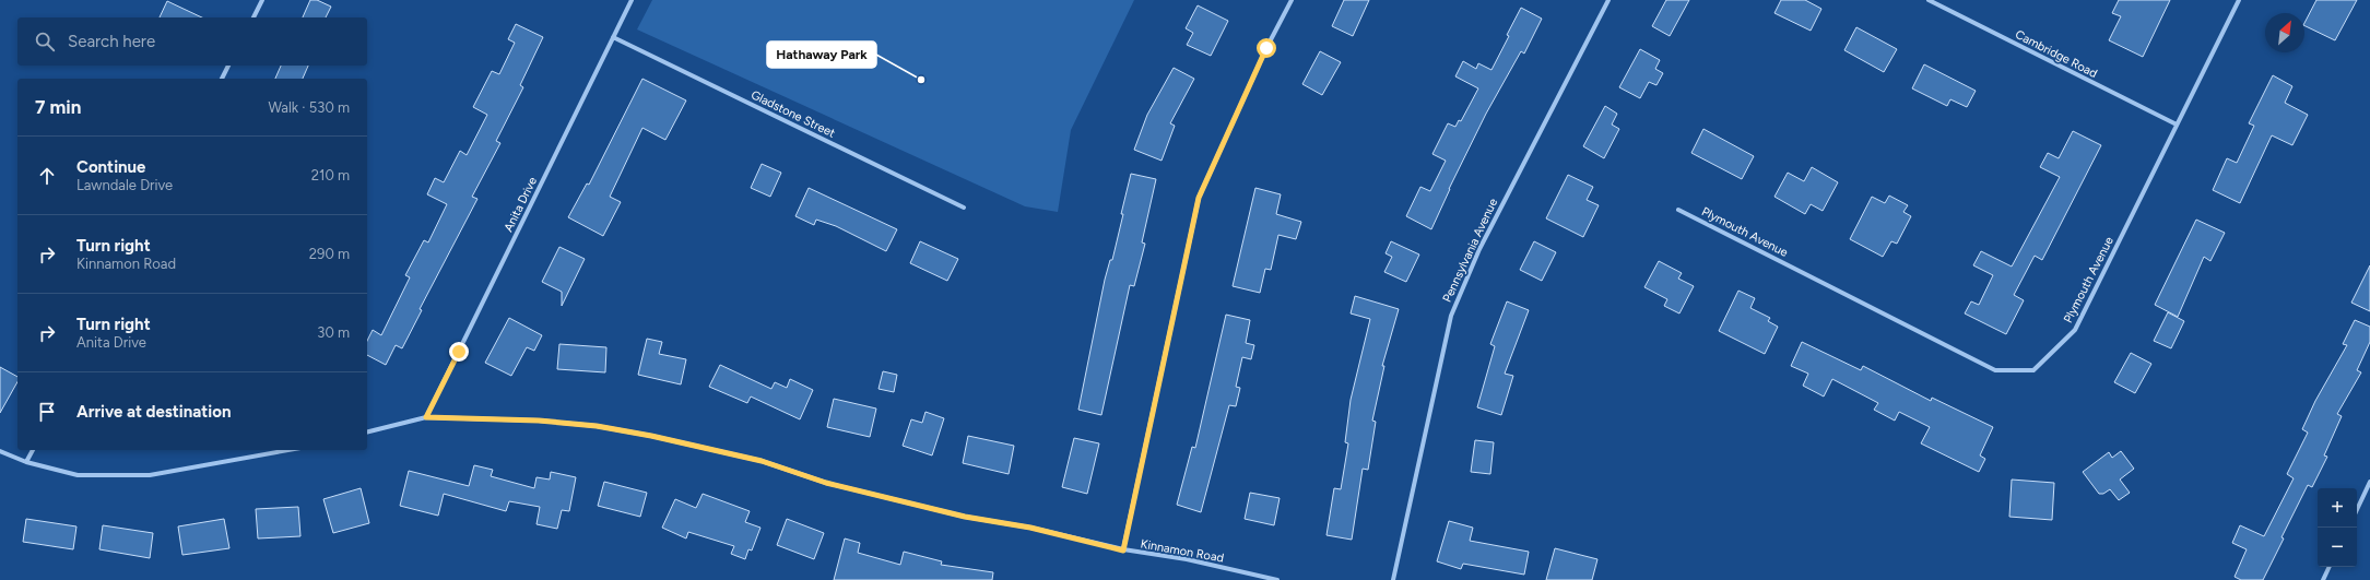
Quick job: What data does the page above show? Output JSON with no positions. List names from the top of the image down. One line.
{"streets":{"street":["Cambridge Road","Gladstone Street","Anita Drive","Plymouth Avenue","Pennsylvania Avenue","Kinnamon Road"]},"crossings":[["Cambridge Road","Plymouth Avenue"],["Gladstone Street","Anita Drive"],["Anita Drive","Kinnamon Road"]],"places":["Hathaway Park"],"north":"top right","page":{"search":"Search here","heading":["7 min","Walk · 530 m"],"list":[["Continue","Lawndale Drive","210 m"],["Turn right","Kinnamon Road","290 m"],["Turn right","Anita Drive","30 m"],"Arrive at destination"],"map_buttons":["+","−"]}}
